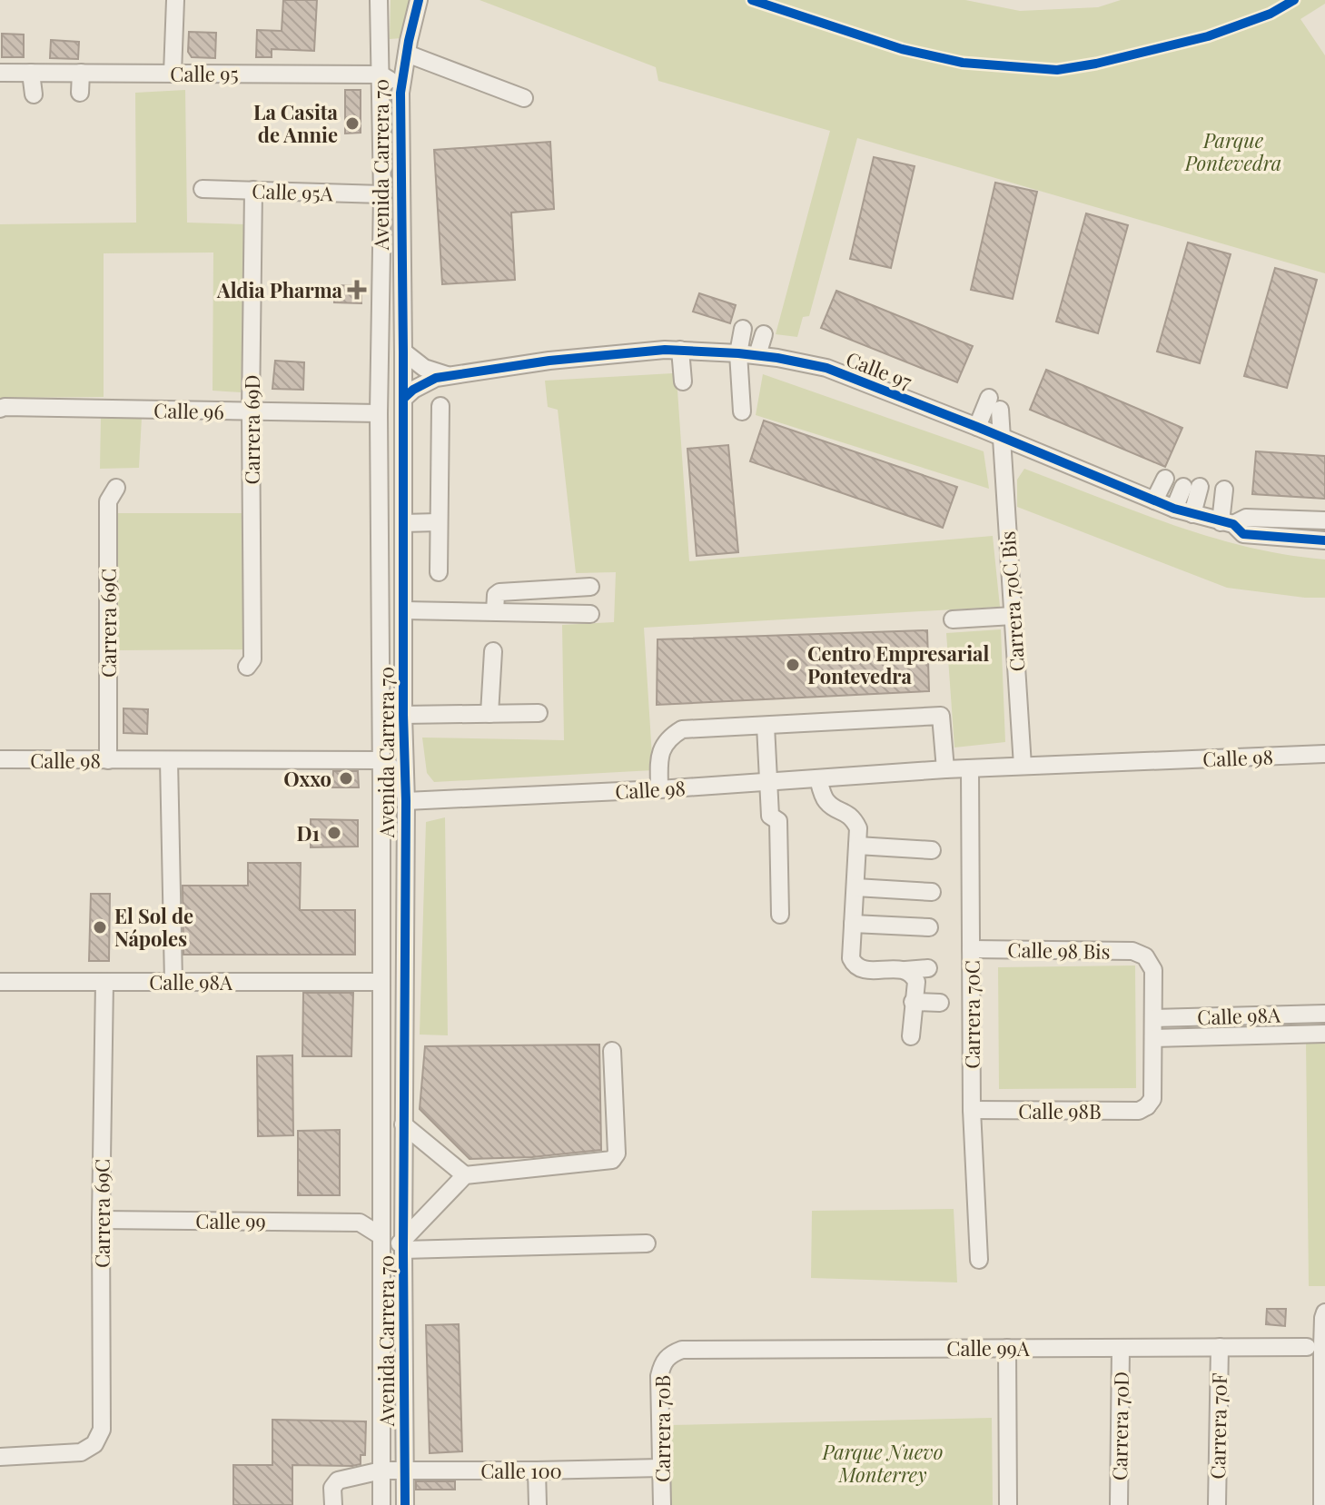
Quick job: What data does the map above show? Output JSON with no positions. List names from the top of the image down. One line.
{"streets":{"street":["Calle 95","Avenida Carrera 70","Calle 95A","Calle 97","Calle 96","Carrera 69D","Carrera 70C Bis","Carrera 69C","Calle 98","Calle 98 Bis","Calle 98A","Carrera 70C","Calle 98B","Calle 99","Calle 99A","Carrera 70D","Carrera 70F","Carrera 70B","Calle 100"]},"crossings":[["Calle 95","Avenida Carrera 70"],["Avenida Carrera 70","Calle 95A"],["Avenida Carrera 70","Calle 97"],["Avenida Carrera 70","Calle 96"],["Avenida Carrera 70","Calle 98"],["Avenida Carrera 70","Calle 98A"],["Avenida Carrera 70","Calle 100"],["Calle 95A","Carrera 69D"],["Calle 97","Carrera 70C Bis"],["Calle 96","Carrera 69D"],["Carrera 70C Bis","Calle 98"],["Carrera 69C","Calle 98"],["Carrera 69C","Calle 98A"],["Carrera 69C","Calle 99"],["Calle 98","Carrera 70C"],["Calle 98 Bis","Calle 98A"],["Calle 98 Bis","Carrera 70C"],["Calle 98A","Calle 98B"],["Carrera 70C","Calle 98B"],["Calle 99A","Carrera 70D"],["Calle 99A","Carrera 70F"],["Calle 99A","Carrera 70B"],["Carrera 70B","Calle 100"]],"parks":["Parque Pontevedra","Parque Nuevo Monterrey"],"places":{"other":["La Casita de Annie","Centro Empresarial Pontevedra","Oxxo","D1","El Sol de Nápoles"],"health":["Aldia Pharma"]}}
